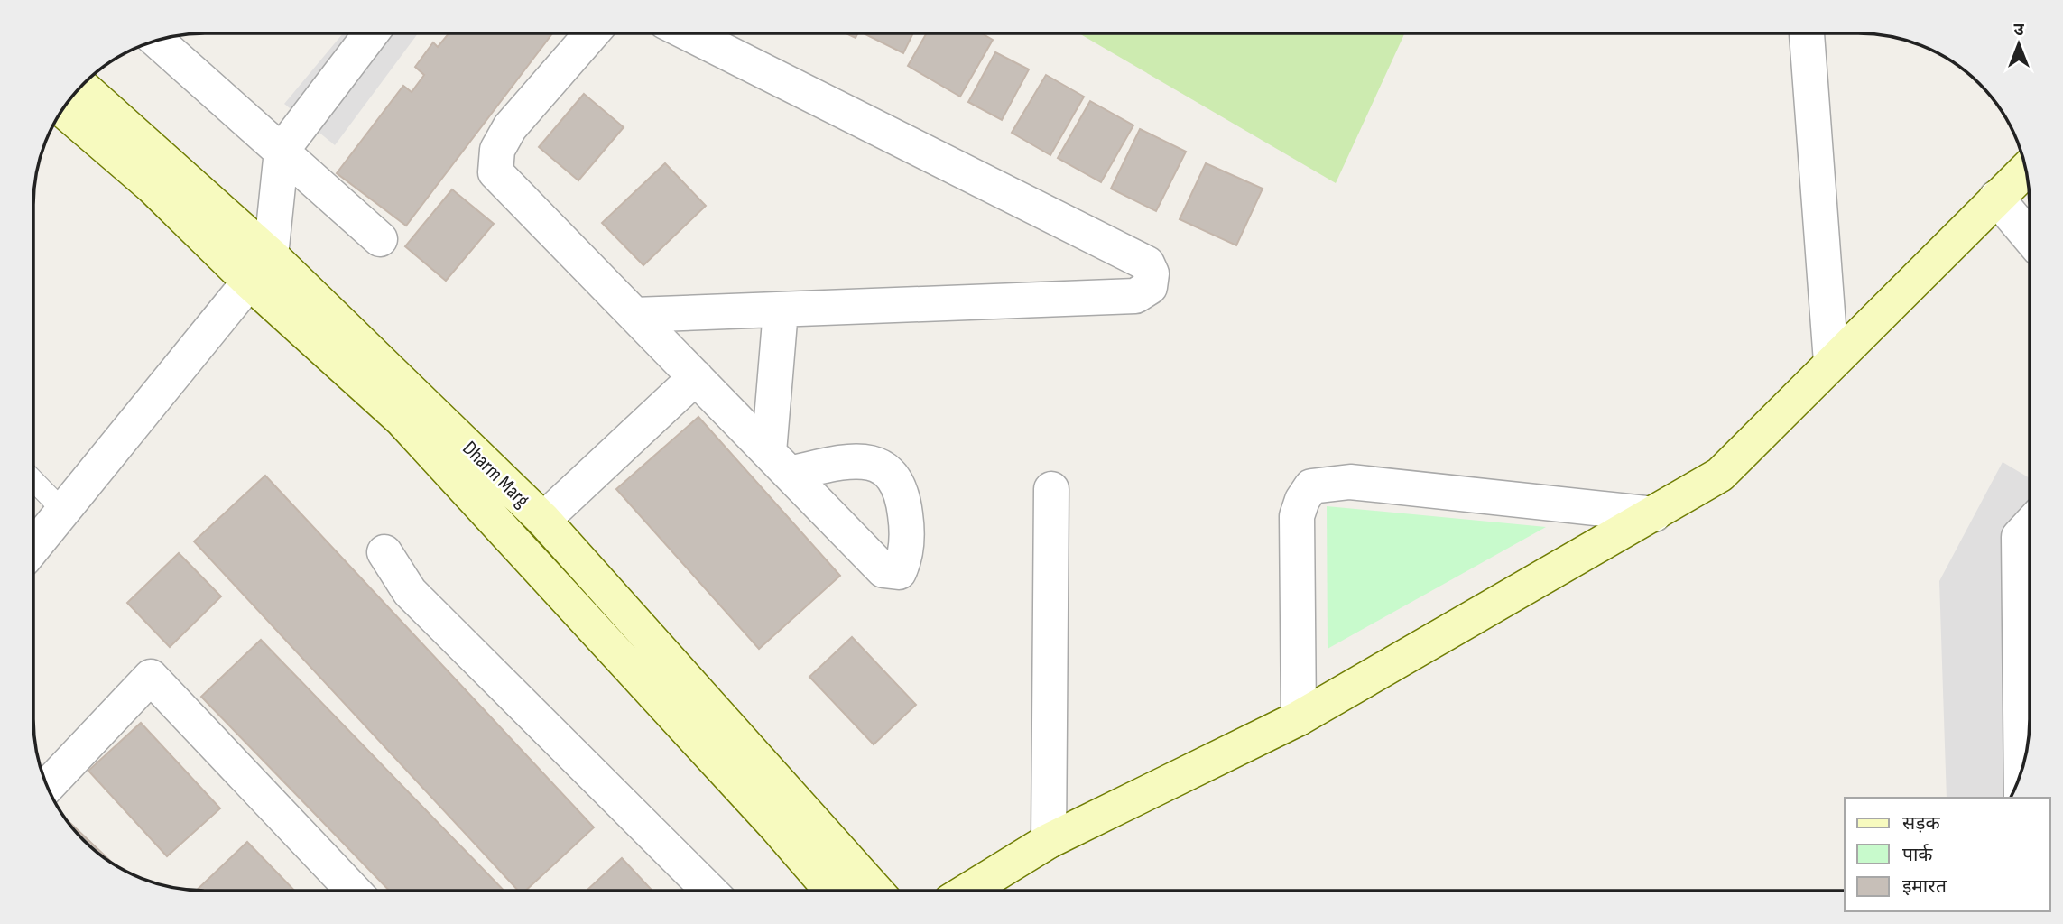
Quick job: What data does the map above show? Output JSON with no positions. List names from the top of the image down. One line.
{"streets":{"main road":["Dharm Marg"]},"legend":["सड़क","पार्क","इमारत"],"north":"top"}
